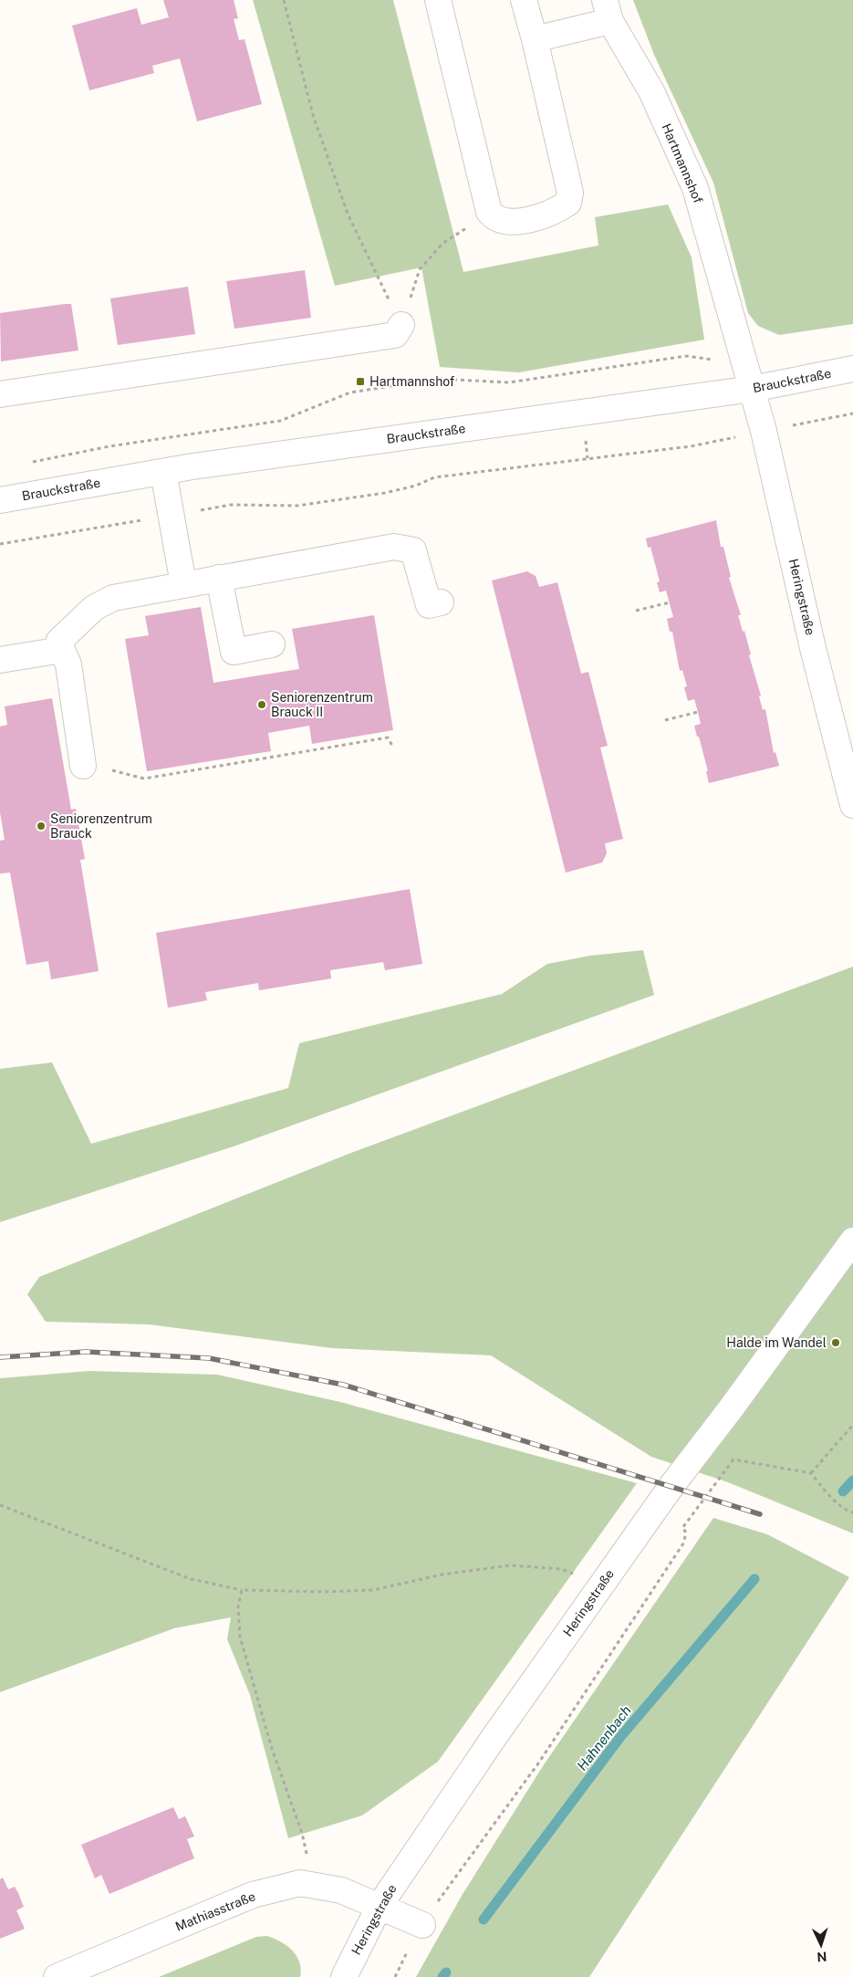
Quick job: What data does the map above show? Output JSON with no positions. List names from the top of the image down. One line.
{"streets":{"street":["Hartmannshof","Brauckstraße","Heringstraße","Mathiasstraße"]},"crossings":[["Hartmannshof","Brauckstraße"],["Hartmannshof","Heringstraße"],["Brauckstraße","Heringstraße"],["Heringstraße","Mathiasstraße"]],"water":["Hahnenbach"],"places":{"transit":["Hartmannshof"],"other":["Seniorenzentrum Brauck II","Seniorenzentrum Brauck","Halde im Wandel"]},"north":"bottom"}
